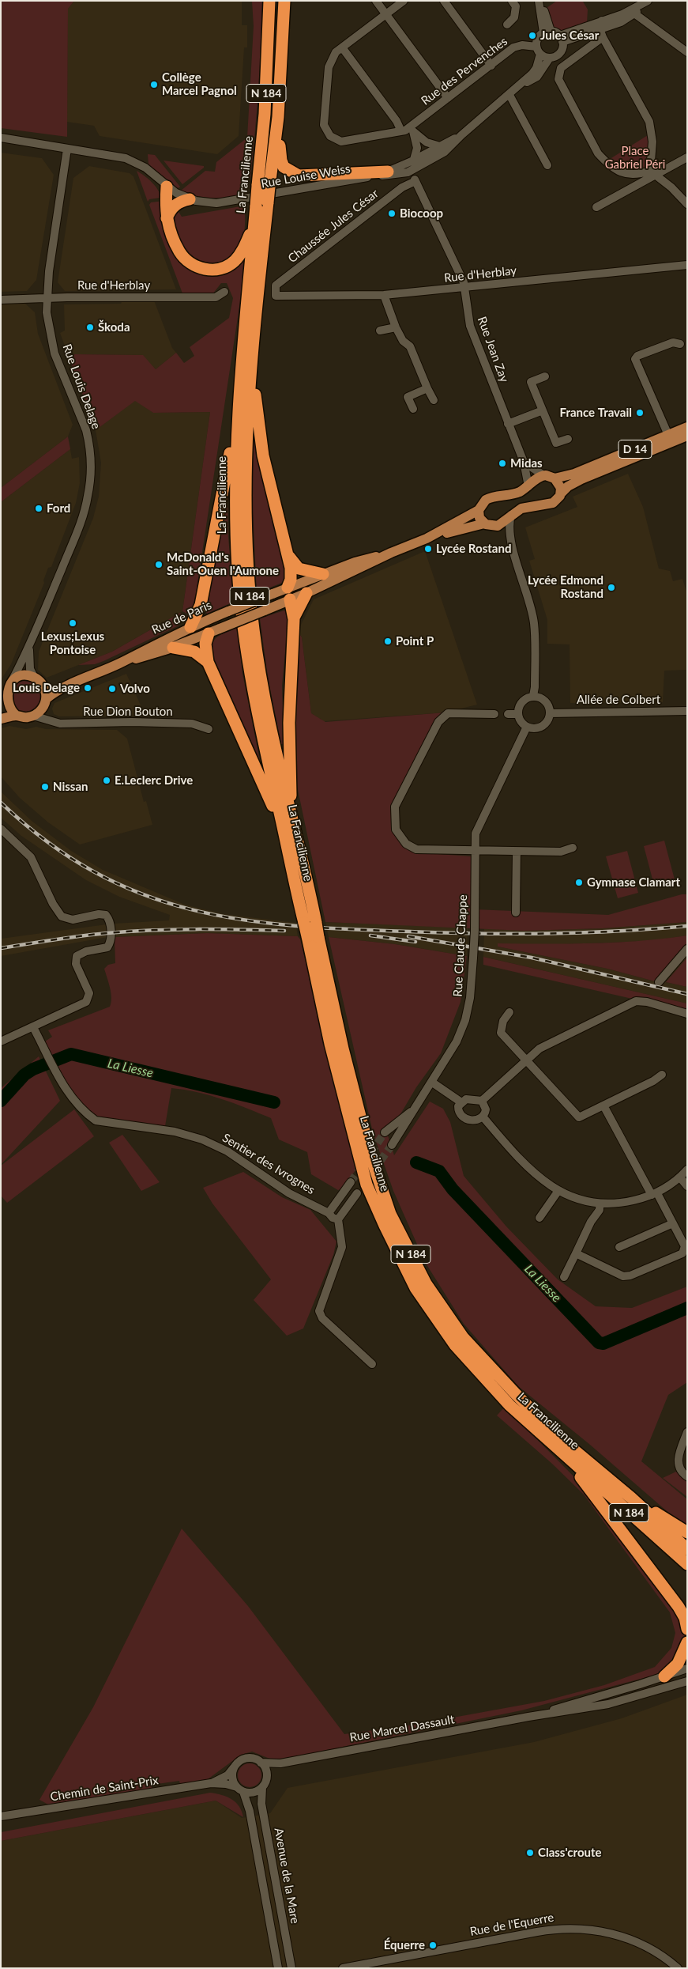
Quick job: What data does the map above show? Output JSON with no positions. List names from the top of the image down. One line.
{"streets":{"highway":["N 184","La Francilienne"],"main road":["D 14","Rue de Paris"],"street":["Rue des Pervenches","Rue Louise Weiss","Chaussée Jules César","Rue d'Herblay","Rue Jean Zay","Rue Louis Delage","Allée de Colbert","Rue Dion Bouton","Rue Claude Chappe","Sentier des Ivrognes","Rue Marcel Dassault","Chemin de Saint-Prix","Avenue de la Mare","Rue de l'Equerre"]},"crossings":[["Rue des Pervenches","Chaussée Jules César"],["Rue Louise Weiss","Chaussée Jules César"],["Rue Louise Weiss","Rue Jean Zay"],["Rue Louise Weiss","Rue Louis Delage"],["Chaussée Jules César","Rue d'Herblay"],["Chaussée Jules César","Rue Jean Zay"],["Rue d'Herblay","Rue Jean Zay"],["Rue d'Herblay","Rue Louis Delage"],["Rue Jean Zay","Rue de Paris"],["Rue Louis Delage","Rue de Paris"],["Rue Louis Delage","Rue Dion Bouton"],["Rue de Paris","Rue Dion Bouton"],["Allée de Colbert","Rue Claude Chappe"],["Rue Marcel Dassault","Chemin de Saint-Prix"],["Rue Marcel Dassault","Avenue de la Mare"],["Chemin de Saint-Prix","Avenue de la Mare"]],"water":["La Liesse"],"parks":["Place Gabriel Péri"],"places":["Jules César","Collège Marcel Pagnol","Biocoop","Škoda","France Travail","Midas","Ford","Lycée Rostand","McDonald's Saint-Ouen l'Aumone","Lycée Edmond Rostand","Lexus;Lexus Pontoise","Point P","Louis Delage","Volvo","E.Leclerc Drive","Nissan","Gymnase Clamart","Class'croute","Équerre"]}
